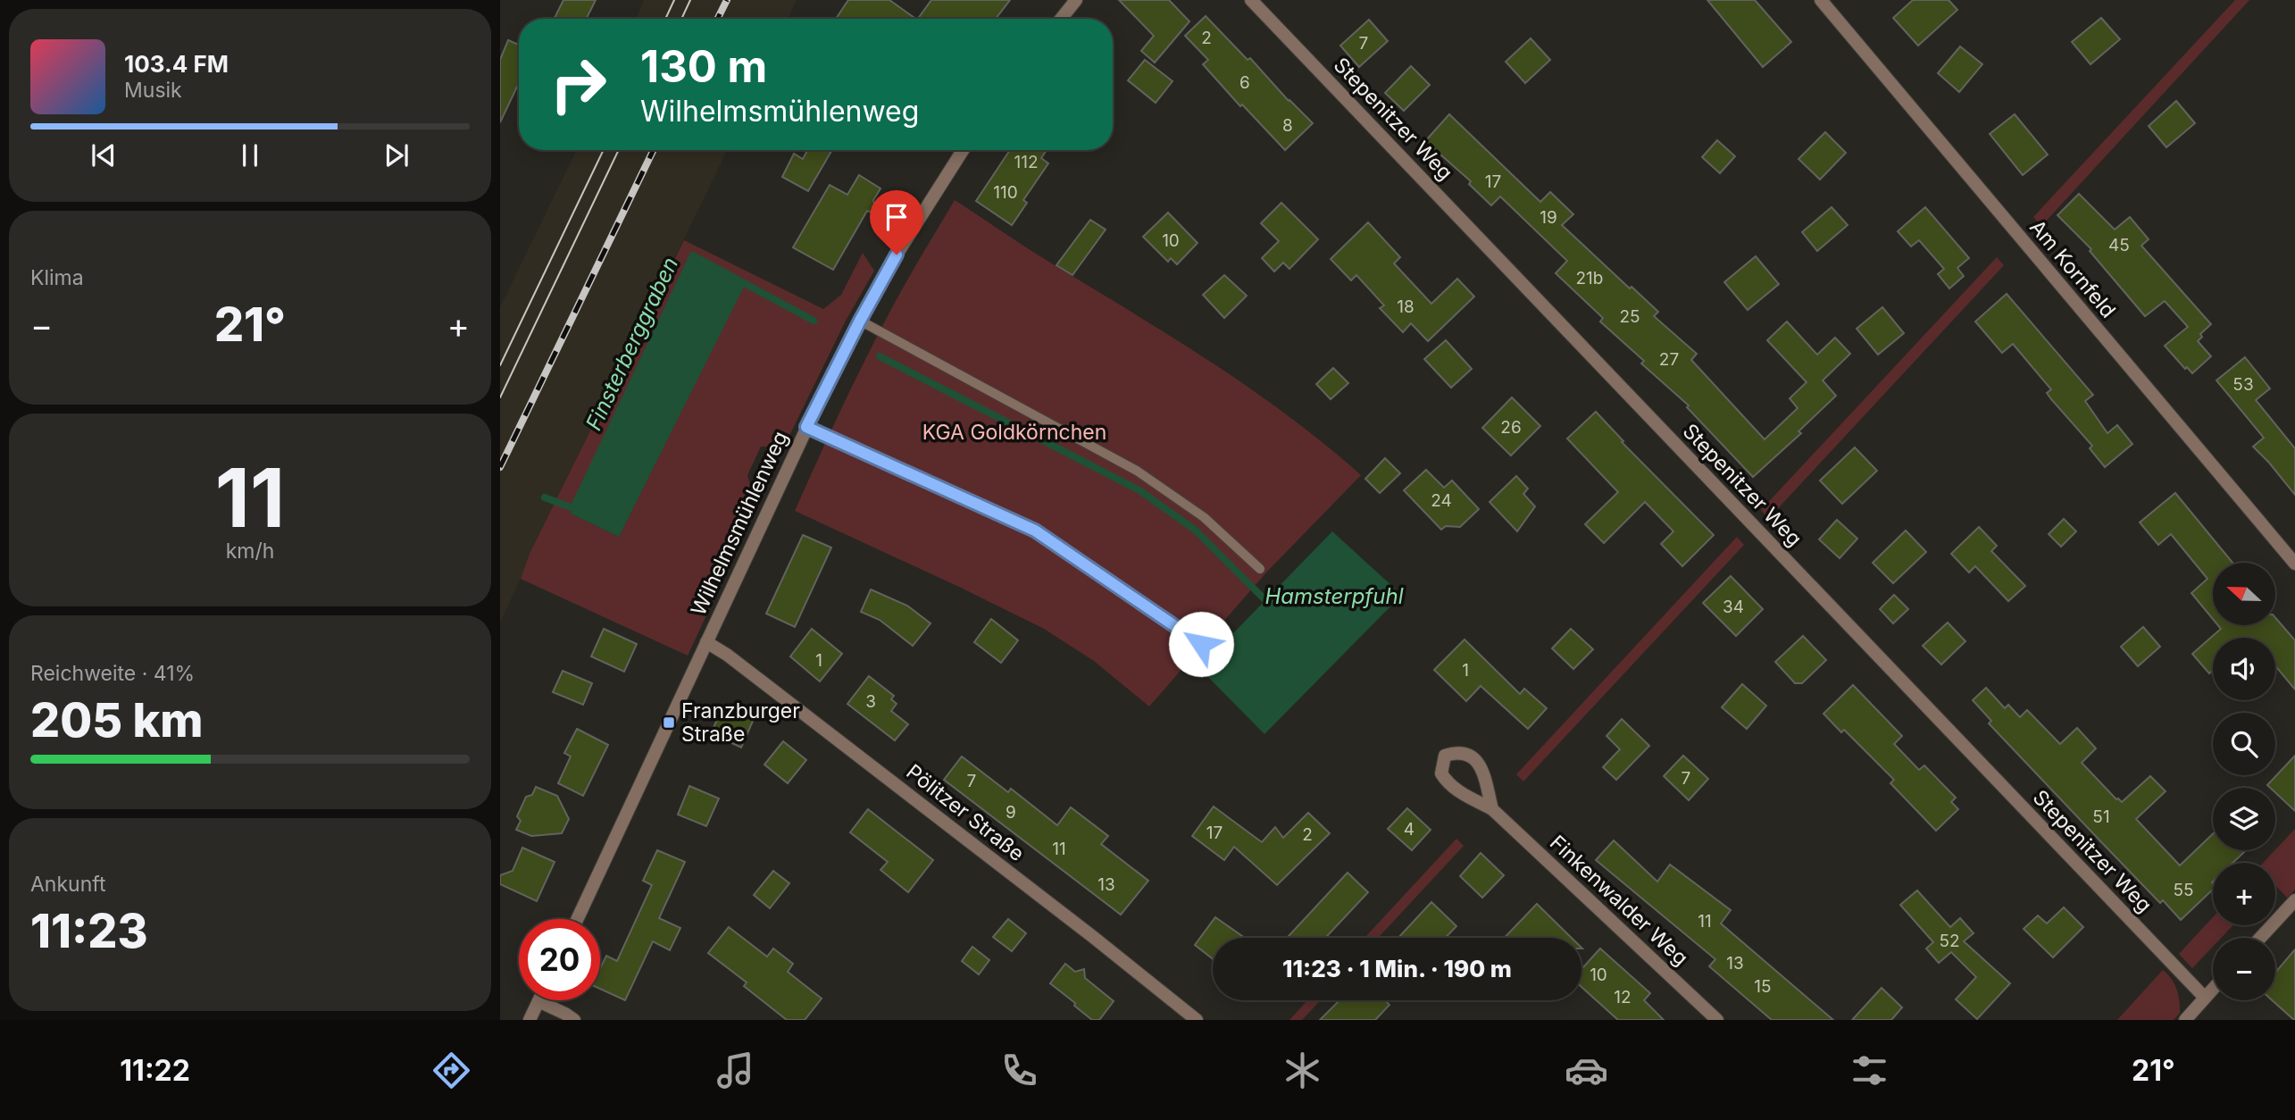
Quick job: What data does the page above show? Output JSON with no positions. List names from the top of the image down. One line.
{"streets":{"street":["Stepenitzer Weg","Am Kornfeld","Wilhelmsmühlenweg","Pölitzer Straße","Finkenwalder Weg"]},"crossings":[["Wilhelmsmühlenweg","Pölitzer Straße"]],"water":["Finsterberggraben","Hamsterpfuhl"],"parks":["KGA Goldkörnchen"],"places":{"transit":["Franzburger Straße"]},"house_numbers":["2","7","6","8","112","17","110","19","10","45","21b","18","25","27","53","26","24","34","1","1","3","7","7","9","51","4","17","2","11","13","55","11","52","13","10","15","12"],"north":"left","page":{"turn":["130 m","Wilhelmsmühlenweg"],"song":["103.4 FM","Musik"],"tile":["Klima",["11","km/h"],["Reichweite · 41%","205 km"],["Ankunft","11:23"]],"heat":["−","21°","+"],"map_buttons":["+","−"],"limit":"20","trip":"11:23 · 1 Min. · 190 m","tabs":["11:22","21°"]}}
